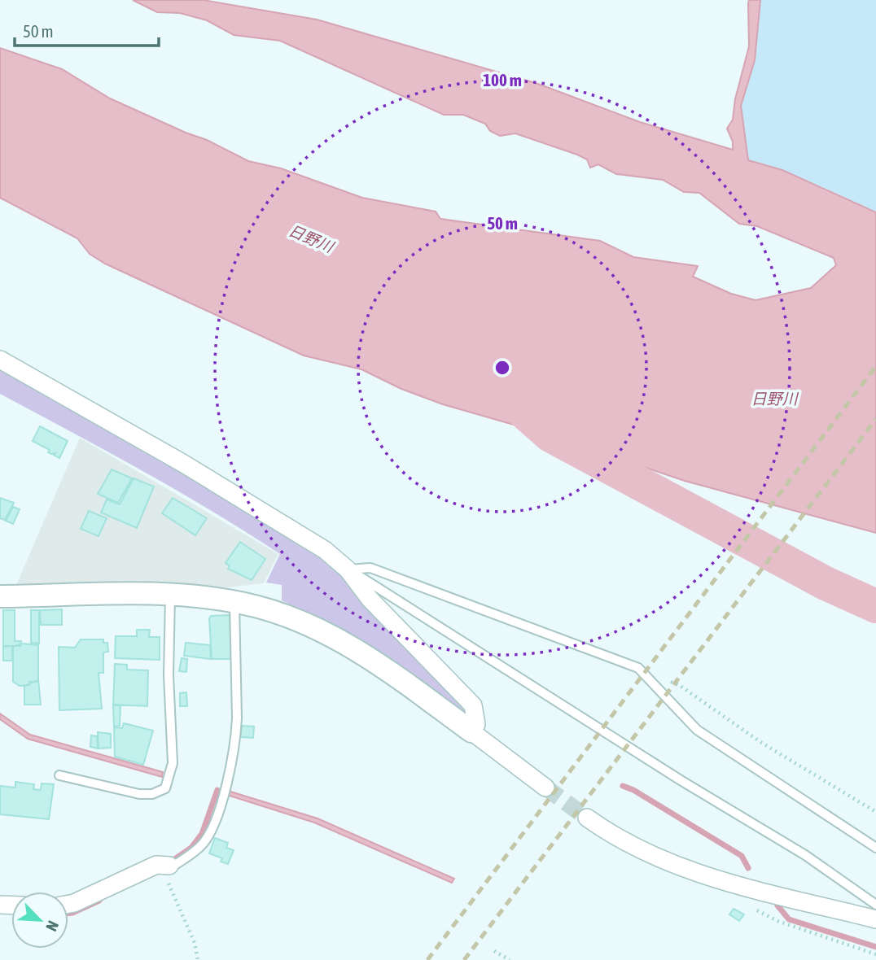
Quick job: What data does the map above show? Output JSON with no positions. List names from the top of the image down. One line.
{"water":["日野川"],"scale_bar":"50 m","north":"bottom right","rings":["100 m","50 m"]}
